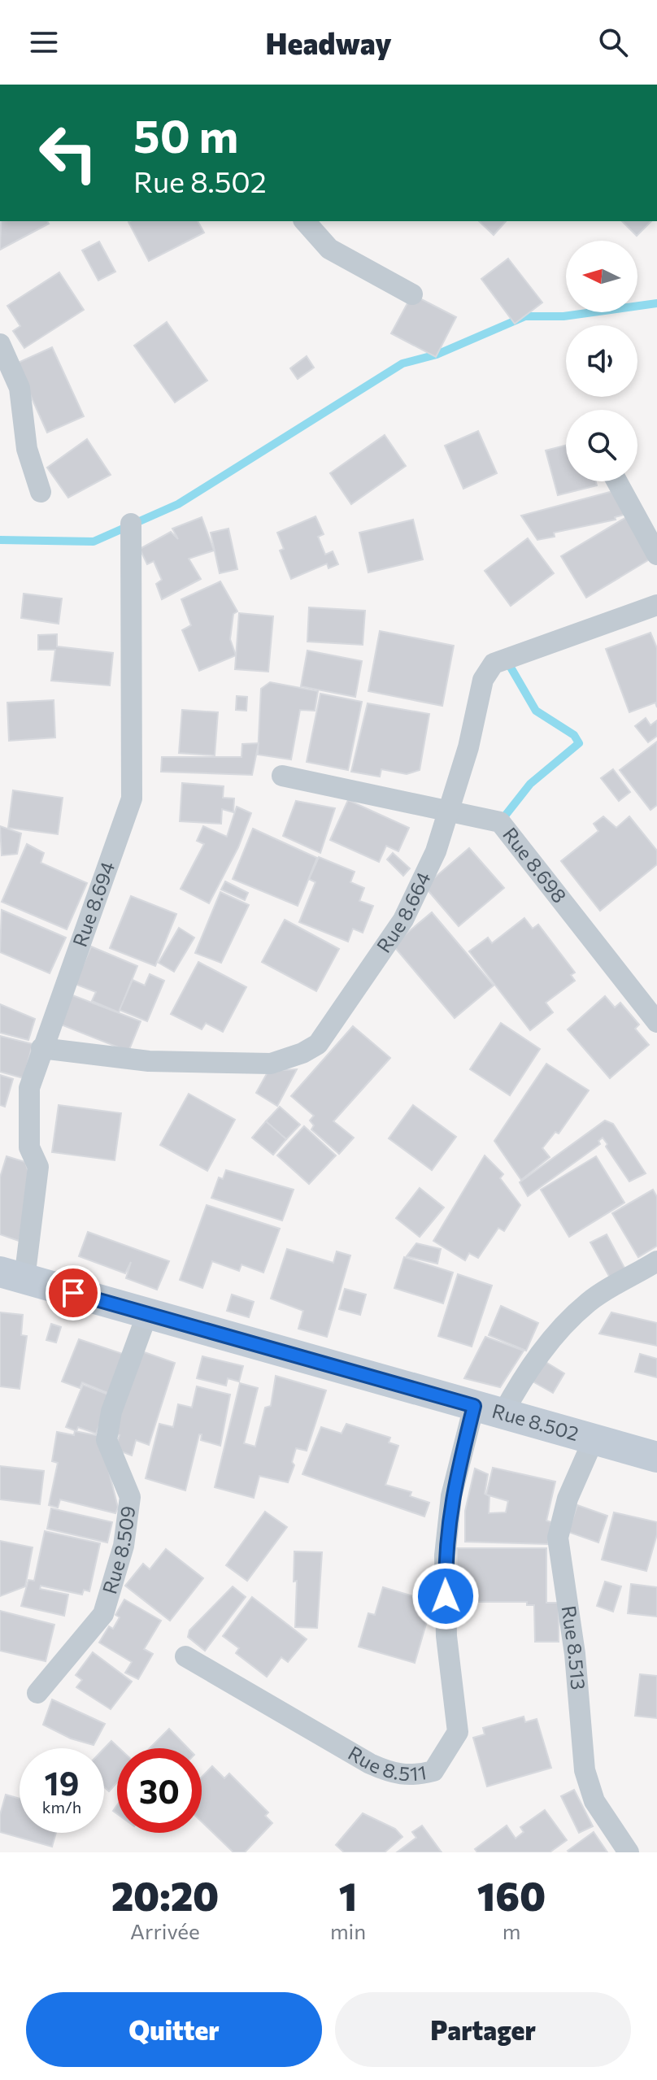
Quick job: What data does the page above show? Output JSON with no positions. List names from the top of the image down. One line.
{"streets":{"main road":["Rue 8.502"],"street":["Rue 8.698","Rue 8.694","Rue 8.664","Rue 8.509","Rue 8.513","Rue 8.511"]},"crossings":[["Rue 8.698","Rue 8.664"],["Rue 8.694","Rue 8.664"],["Rue 8.694","Rue 8.502"],["Rue 8.502","Rue 8.509"],["Rue 8.502","Rue 8.513"],["Rue 8.502","Rue 8.511"]],"north":"left","page":{"header":"Headway","turn":["50 m","Rue 8.502"],"speed":"19 km/h","limit":"30","eta":["20:20","Arrivée","1","min","160","m"],"buttons":["Quitter","Partager"]}}
